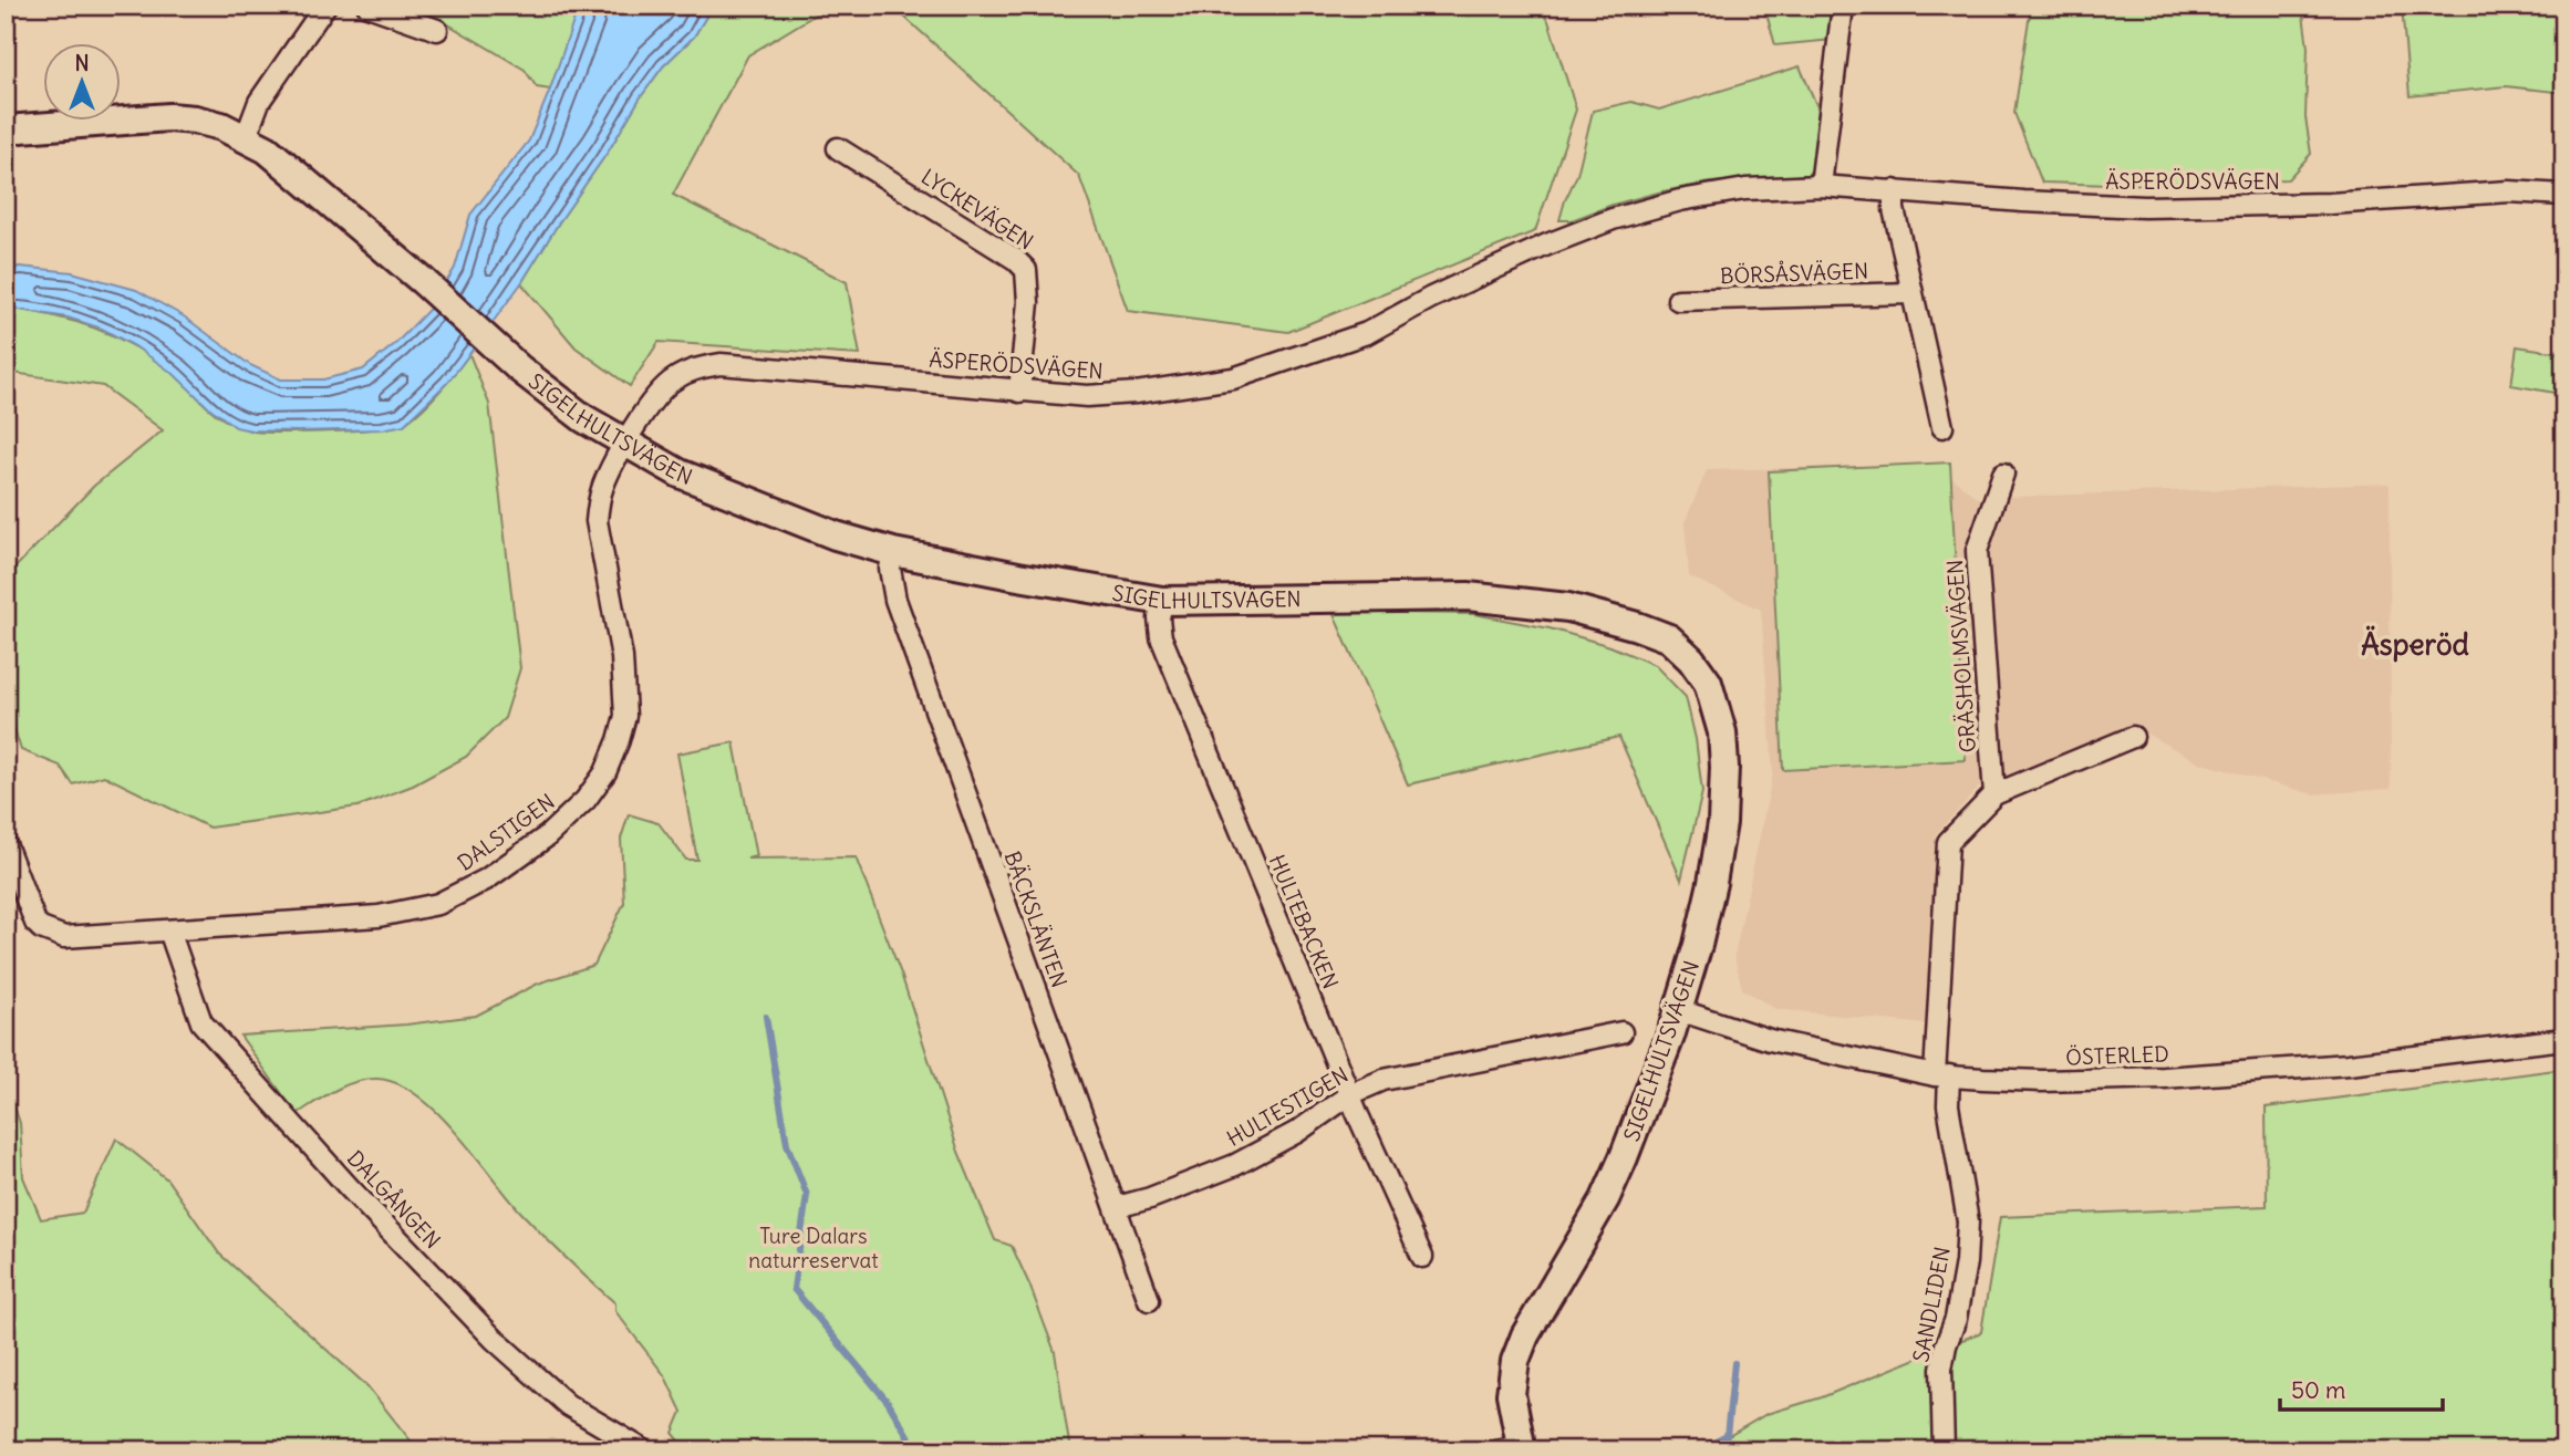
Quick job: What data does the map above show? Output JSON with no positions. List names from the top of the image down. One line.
{"streets":{"street":["ÄSPERÖDSVÄGEN","LYCKEVÄGEN","BÖRSÅSVÄGEN","SIGELHULTSVÄGEN","GRÄSHOLMSVÄGEN","DALSTIGEN","BÄCKSLÄNTEN","HULTEBACKEN","ÖSTERLED","HULTESTIGEN","DALGÅNGEN","SANDLIDEN"]},"crossings":[["ÄSPERÖDSVÄGEN","LYCKEVÄGEN"],["ÄSPERÖDSVÄGEN","SIGELHULTSVÄGEN"],["ÄSPERÖDSVÄGEN","DALSTIGEN"],["SIGELHULTSVÄGEN","BÄCKSLÄNTEN"],["SIGELHULTSVÄGEN","HULTEBACKEN"],["SIGELHULTSVÄGEN","ÖSTERLED"],["DALSTIGEN","DALGÅNGEN"],["BÄCKSLÄNTEN","HULTESTIGEN"],["HULTEBACKEN","HULTESTIGEN"],["ÖSTERLED","SANDLIDEN"]],"districts":["Äsperöd"],"parks":["Ture Dalars naturreservat"],"scale_bar":"50 m","north":"top"}
